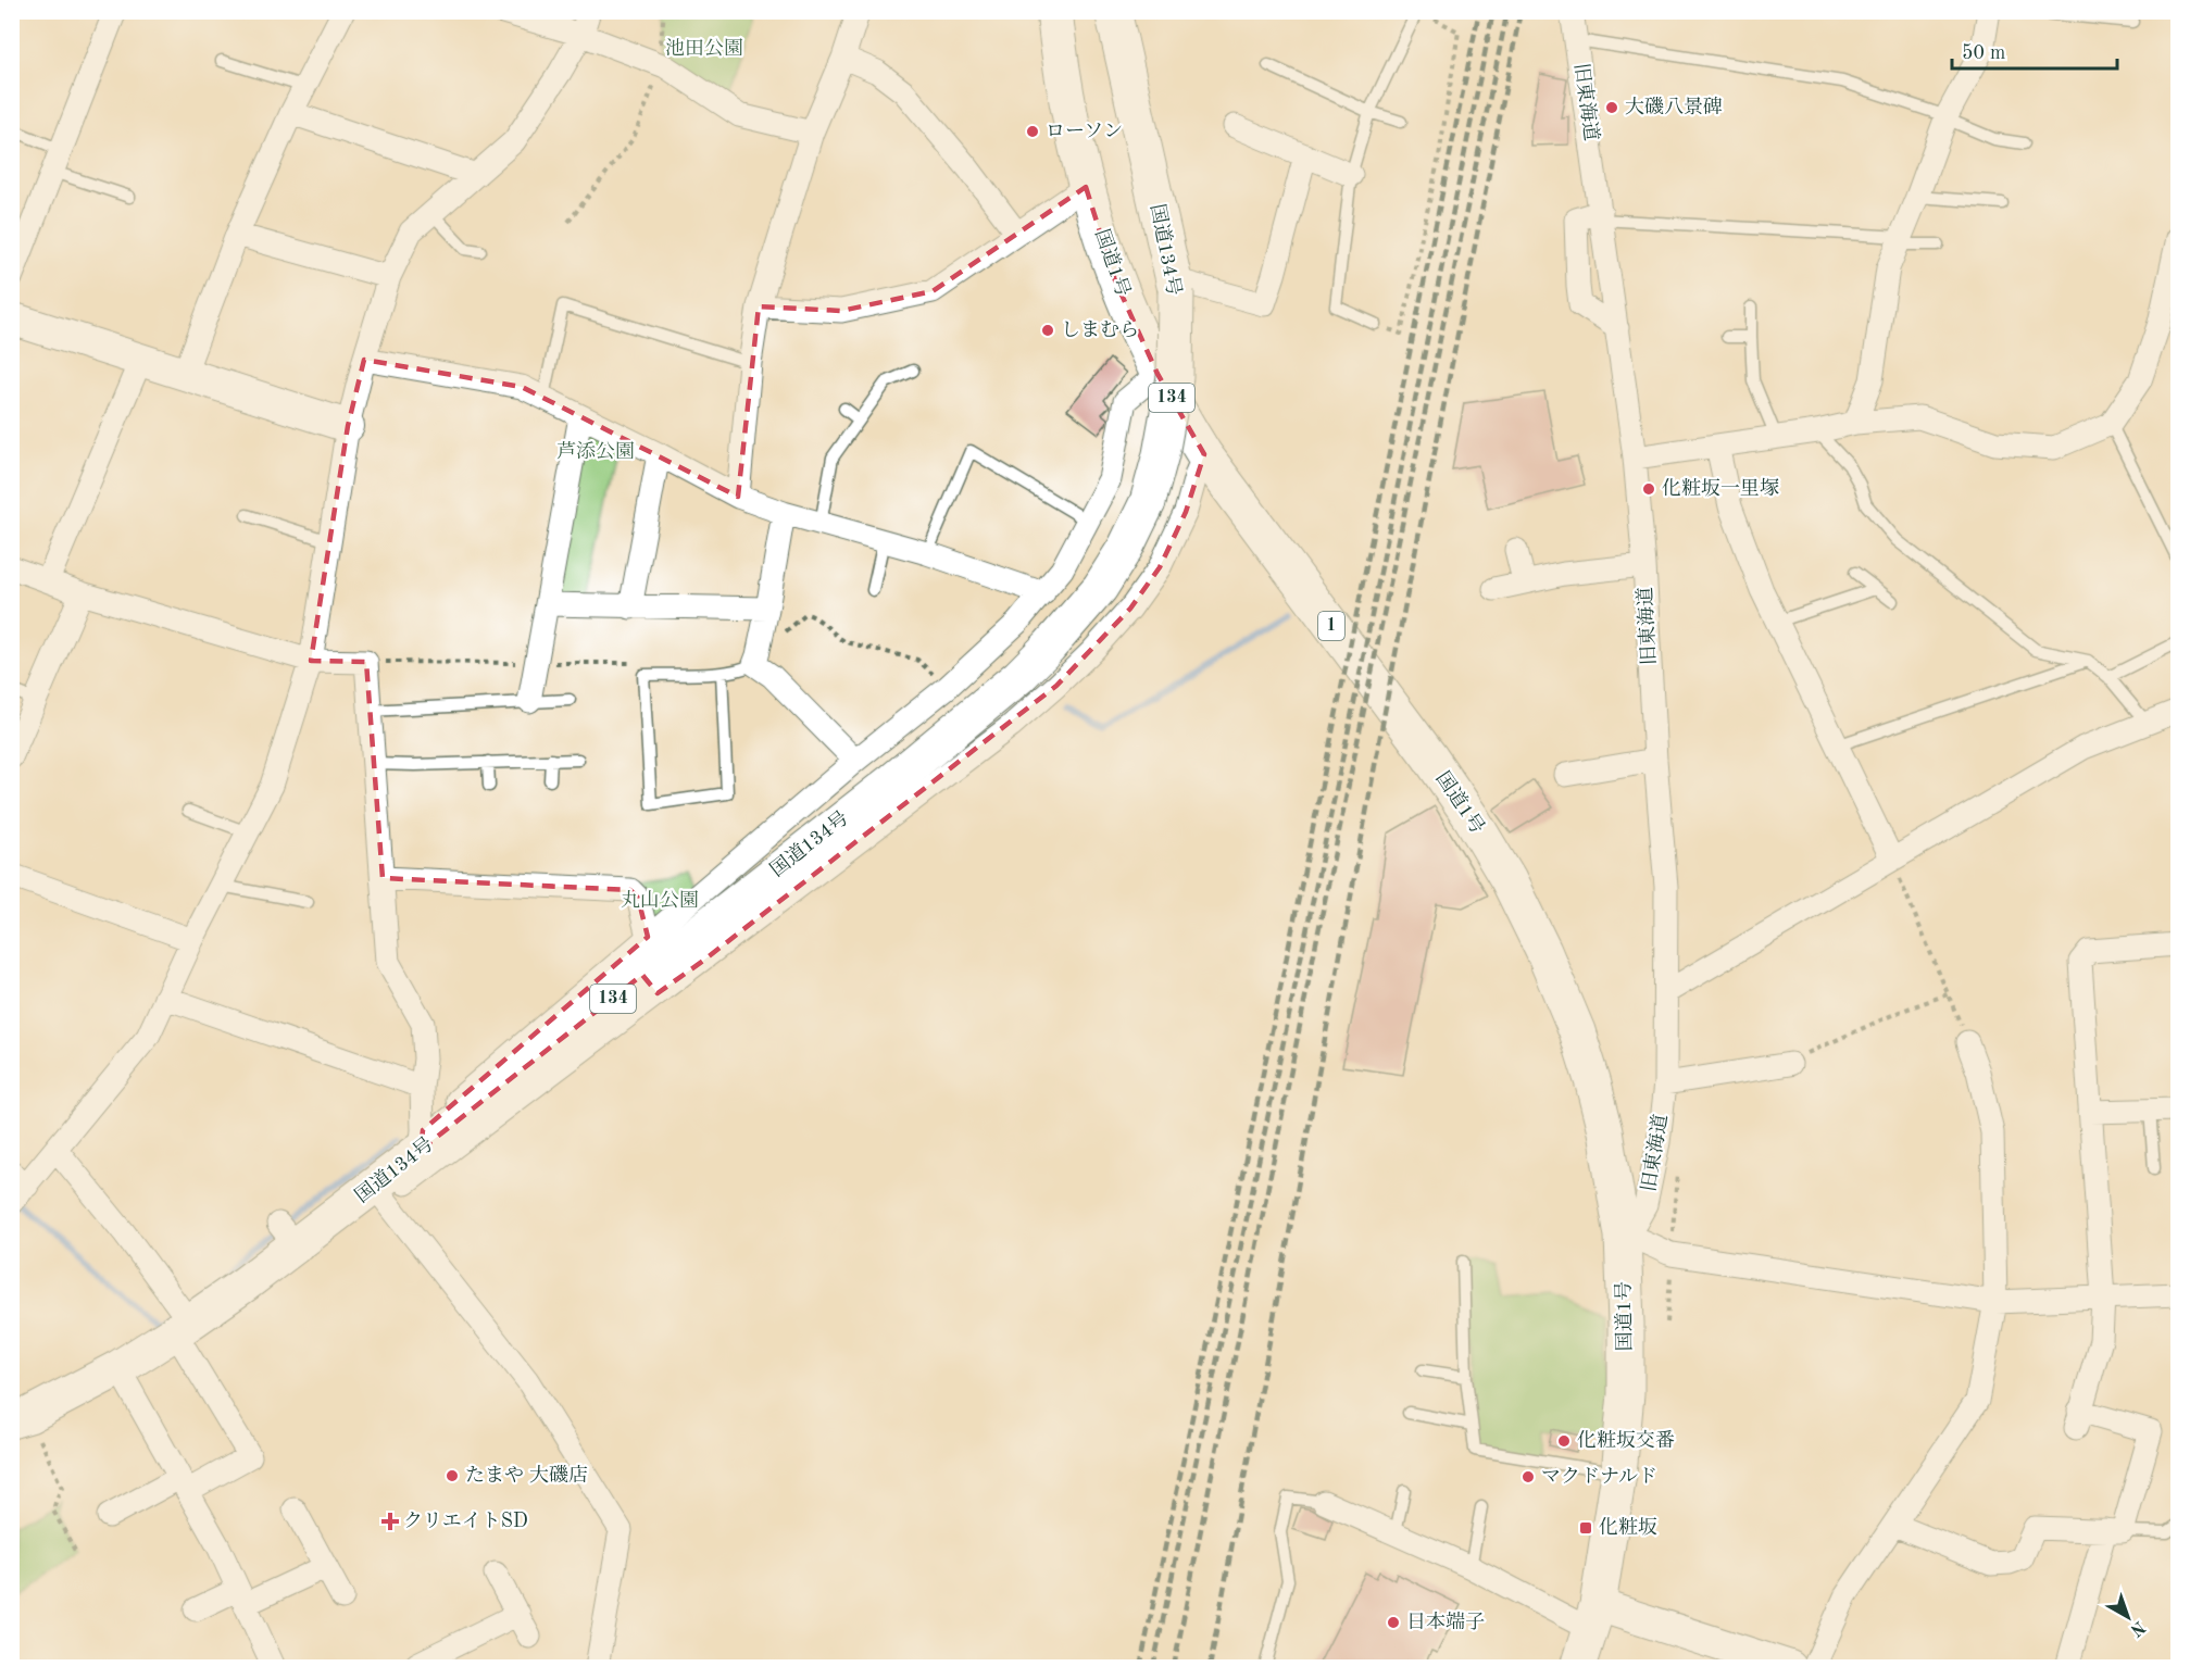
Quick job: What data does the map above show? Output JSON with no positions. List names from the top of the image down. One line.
{"streets":{"highway":["国道134号","国道1号","134","1"],"street":["旧東海道"]},"crossings":[["旧東海道","国道1号"]],"parks":["池田公園","芦添公園","丸山公園"],"places":{"other":["大磯八景碑","ローソン","しまむら","化粧坂一里塚","化粧坂交番","たまや 大磯店","マクドナルド","日本端子"],"health":["クリエイトSD"],"transit":["化粧坂"]},"scale_bar":"50 m","north":"bottom right"}
